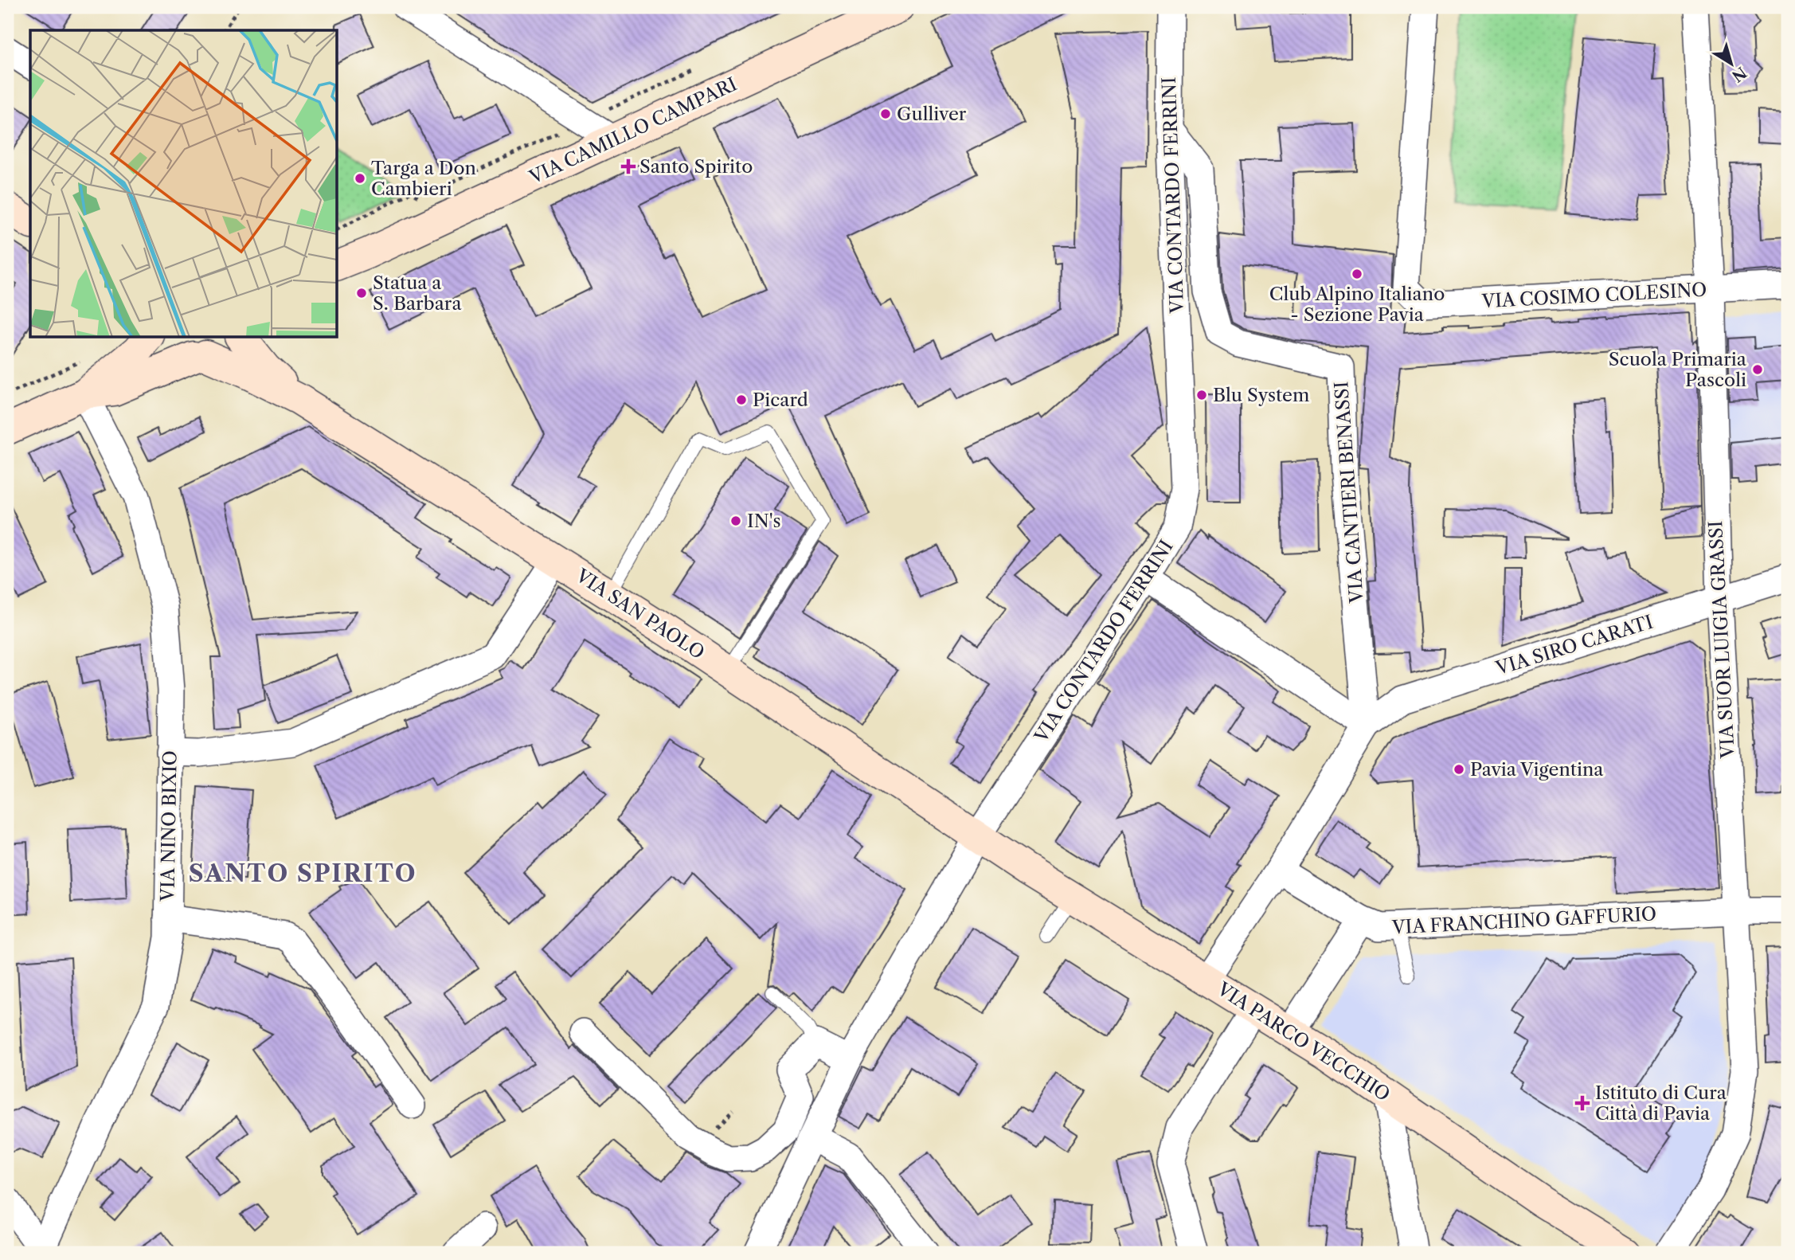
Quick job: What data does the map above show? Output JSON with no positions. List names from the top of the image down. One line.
{"streets":{"street":["VIA CAMILLO CAMPARI","VIA CONTARDO FERRINI","VIA COSIMO COLESINO","VIA CANTIERI BENASSI","VIA SAN PAOLO","VIA SUOR LUIGIA GRASSI","VIA SIRO CARATI","VIA NINO BIXIO","VIA FRANCHINO GAFFURIO","VIA PARCO VECCHIO"]},"crossings":[["VIA CONTARDO FERRINI","VIA CANTIERI BENASSI"],["VIA CONTARDO FERRINI","VIA SAN PAOLO"],["VIA CONTARDO FERRINI","VIA PARCO VECCHIO"],["VIA COSIMO COLESINO","VIA SUOR LUIGIA GRASSI"],["VIA CANTIERI BENASSI","VIA SIRO CARATI"],["VIA SAN PAOLO","VIA PARCO VECCHIO"],["VIA SUOR LUIGIA GRASSI","VIA SIRO CARATI"],["VIA SUOR LUIGIA GRASSI","VIA FRANCHINO GAFFURIO"]],"districts":["SANTO SPIRITO"],"places":{"other":["Gulliver","Targa a Don Cambieri","Club Alpino Italiano - Sezione Pavia","Statua a S. Barbara","Scuola Primaria Pascoli","Blu System","Picard","IN's","Pavia Vigentina"],"health":["Santo Spirito","Istituto di Cura Città di Pavia"]},"north":"bottom right"}
